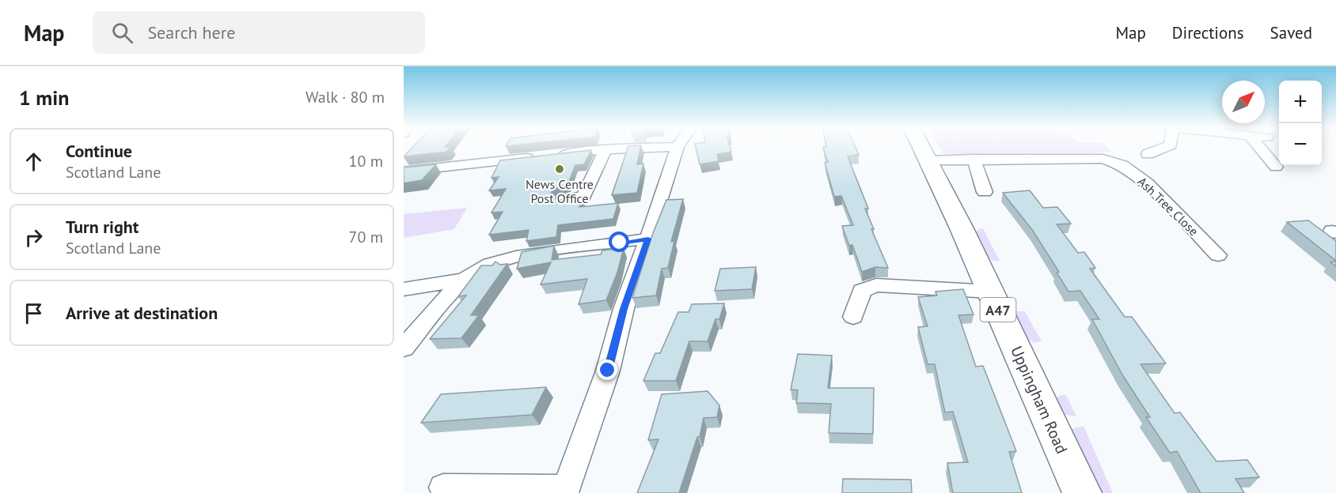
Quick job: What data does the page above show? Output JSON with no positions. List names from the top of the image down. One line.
{"streets":{"highway":["A47","Uppingham Road"],"street":["Ash Tree Close"]},"crossings":[["Ash Tree Close","Uppingham Road"]],"places":["News Centre Post Office"],"north":"top right","page":{"header":"Map","search":"Search here","nav":["Map","Directions","Saved"],"heading":["1 min","Walk · 80 m"],"map_buttons":["+","−"],"list":[["Continue","Scotland Lane","10 m"],["Turn right","Scotland Lane","70 m"],"Arrive at destination"]}}
